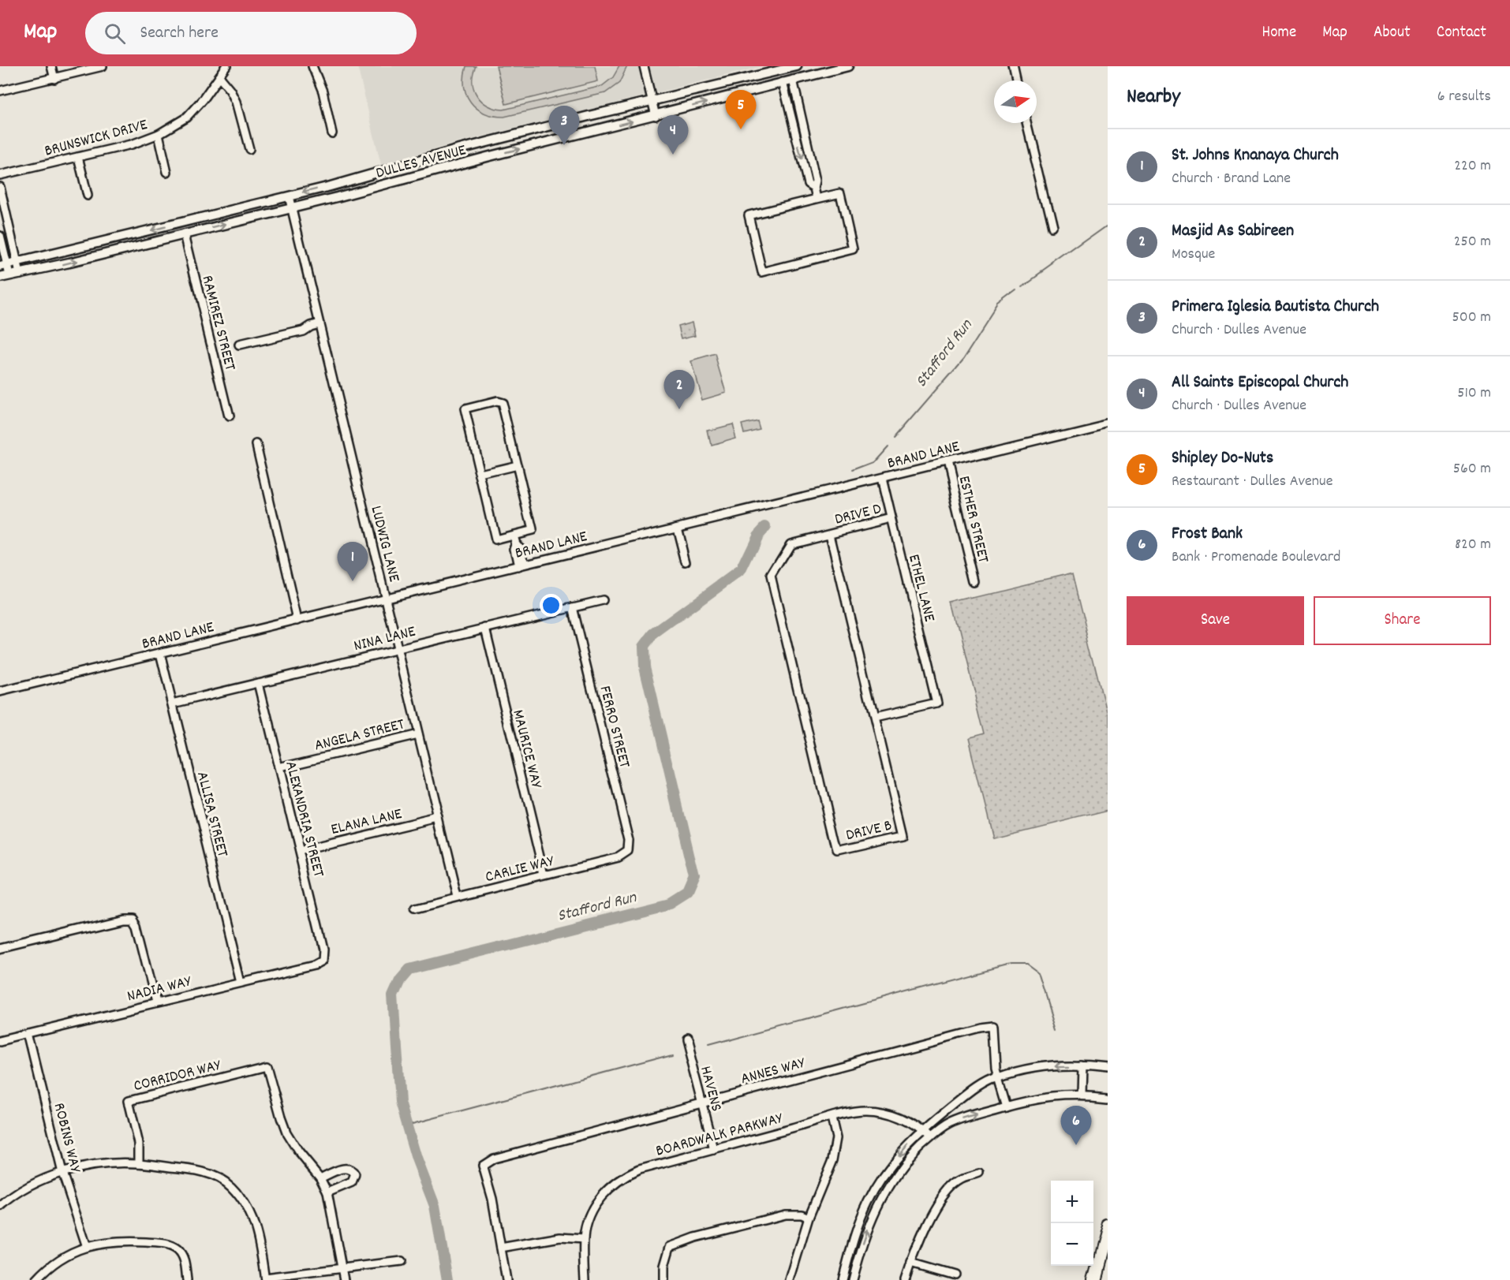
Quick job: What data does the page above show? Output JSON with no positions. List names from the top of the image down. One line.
{"streets":{"main road":["DULLES AVENUE"],"street":["BRUNSWICK DRIVE","RAMIREZ STREET","BRAND LANE","DRIVE D","ESTHER STREET","LUDWIG LANE","ETHEL LANE","NINA LANE","FERRO STREET","ANGELA STREET","MAURICE WAY","ALLISA STREET","ALEXANDRIA STREET","ELANA LANE","DRIVE B","CARLIE WAY","NADIA WAY","ANNES WAY","CORRIDOR WAY","HAVENS","BOARDWALK PARKWAY","ROBINS WAY"]},"crossings":[["DULLES AVENUE","RAMIREZ STREET"],["DULLES AVENUE","LUDWIG LANE"],["BRAND LANE","ESTHER STREET"],["BRAND LANE","LUDWIG LANE"],["BRAND LANE","ETHEL LANE"],["BRAND LANE","ALLISA STREET"],["DRIVE D","ETHEL LANE"],["DRIVE D","DRIVE B"],["LUDWIG LANE","NINA LANE"],["LUDWIG LANE","ANGELA STREET"],["LUDWIG LANE","ELANA LANE"],["LUDWIG LANE","CARLIE WAY"],["ETHEL LANE","DRIVE B"],["NINA LANE","FERRO STREET"],["NINA LANE","MAURICE WAY"],["NINA LANE","ALLISA STREET"],["NINA LANE","ALEXANDRIA STREET"],["FERRO STREET","CARLIE WAY"],["ANGELA STREET","ALEXANDRIA STREET"],["MAURICE WAY","CARLIE WAY"],["ALLISA STREET","NADIA WAY"],["ALEXANDRIA STREET","ELANA LANE"],["ALEXANDRIA STREET","NADIA WAY"],["NADIA WAY","ROBINS WAY"],["ANNES WAY","HAVENS"],["HAVENS","BOARDWALK PARKWAY"]],"water":["Stafford Run"],"north":"right","page":{"header":"Map","search":"Search here","nav":["Home","Map","About","Contact"],"heading":["Nearby","6 results"],"pins":["5","3","4","2","1","6"],"list":[{"mark":"1","name":"St. Johns Knanaya Church","note":"Church · Brand Lane","value":"220 m"},{"mark":"2","name":"Masjid As Sabireen","note":"Mosque","value":"250 m"},{"mark":"3","name":"Primera Iglesia Bautista Church","note":"Church · Dulles Avenue","value":"500 m"},{"mark":"4","name":"All Saints Episcopal Church","note":"Church · Dulles Avenue","value":"510 m"},{"mark":"5","name":"Shipley Do-Nuts","note":"Restaurant · Dulles Avenue","value":"560 m"},{"mark":"6","name":"Frost Bank","note":"Bank · Promenade Boulevard","value":"820 m"}],"buttons":["Save","Share"],"map_buttons":["+","−"]}}
